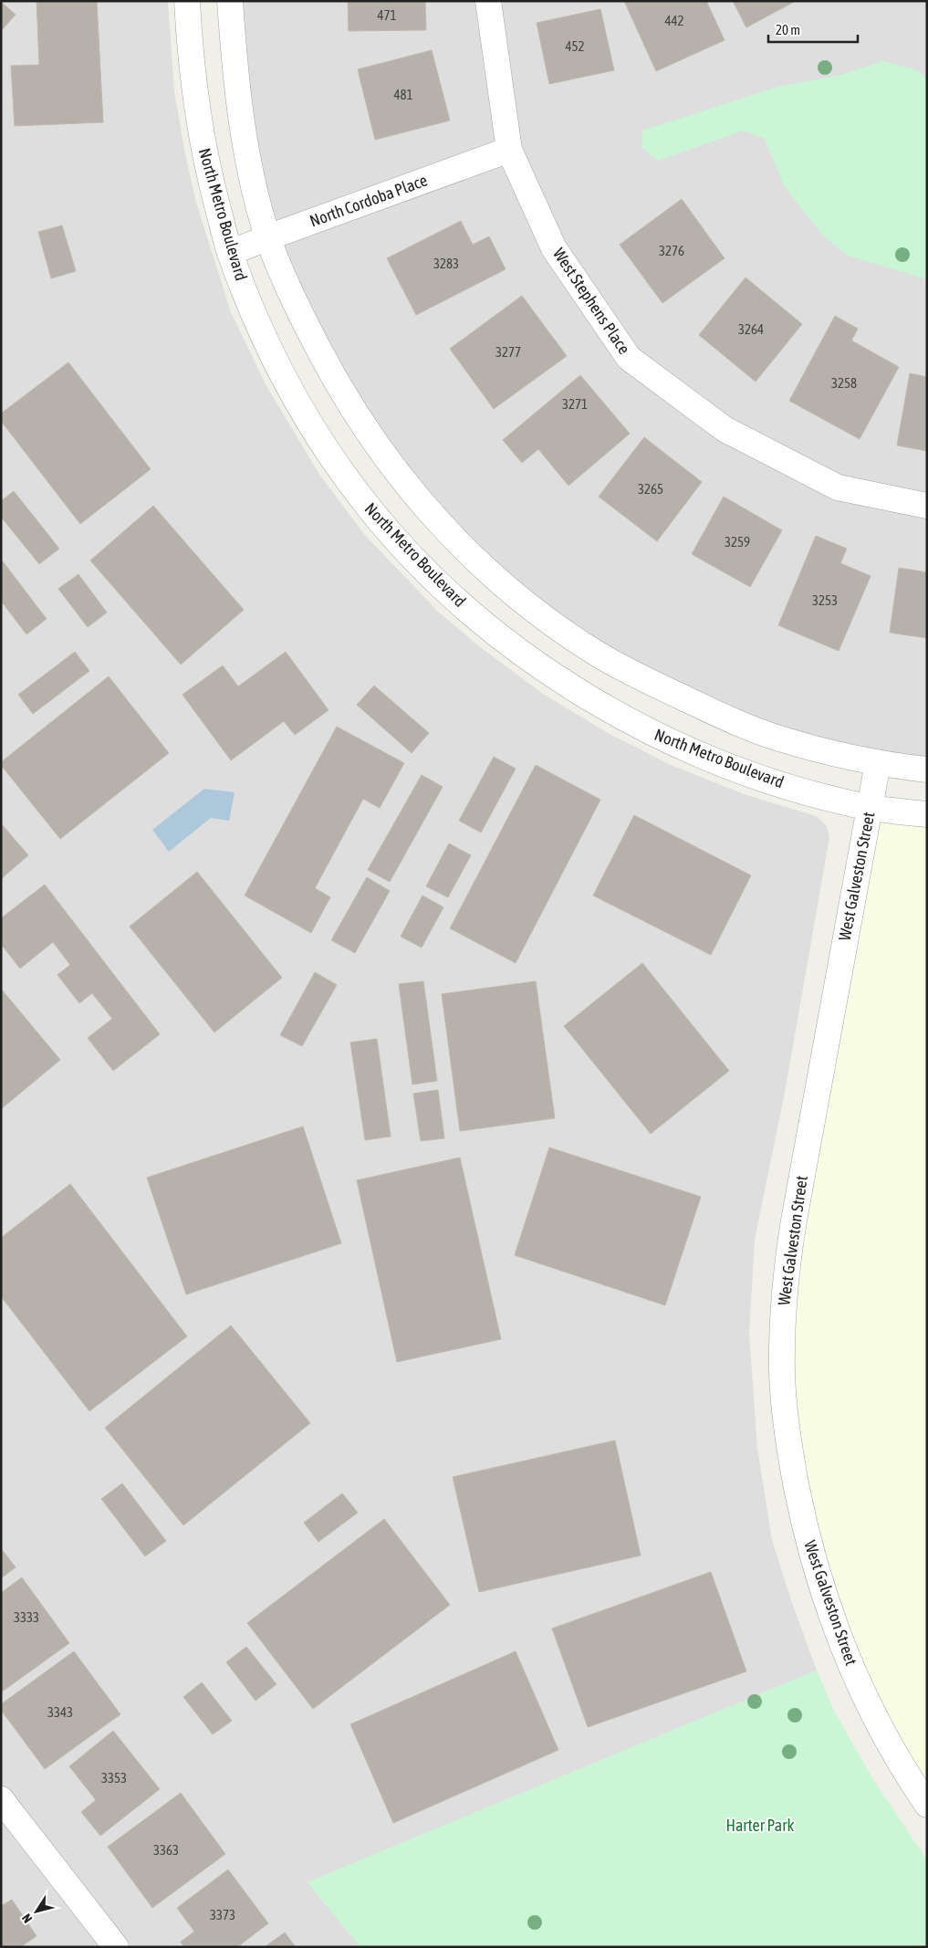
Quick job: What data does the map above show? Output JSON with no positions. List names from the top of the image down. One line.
{"streets":{"street":["North Cordoba Place","North Metro Boulevard","West Stephens Place","West Galveston Street"]},"crossings":[["North Cordoba Place","North Metro Boulevard"],["North Cordoba Place","West Stephens Place"],["North Metro Boulevard","West Galveston Street"]],"parks":["Harter Park"],"house_numbers":["471","442","452","481","3276","3283","3264","3277","3258","3271","3265","3259","3253","3333","3343","3353","3363","3373"],"scale_bar":"20 m","north":"bottom left"}
